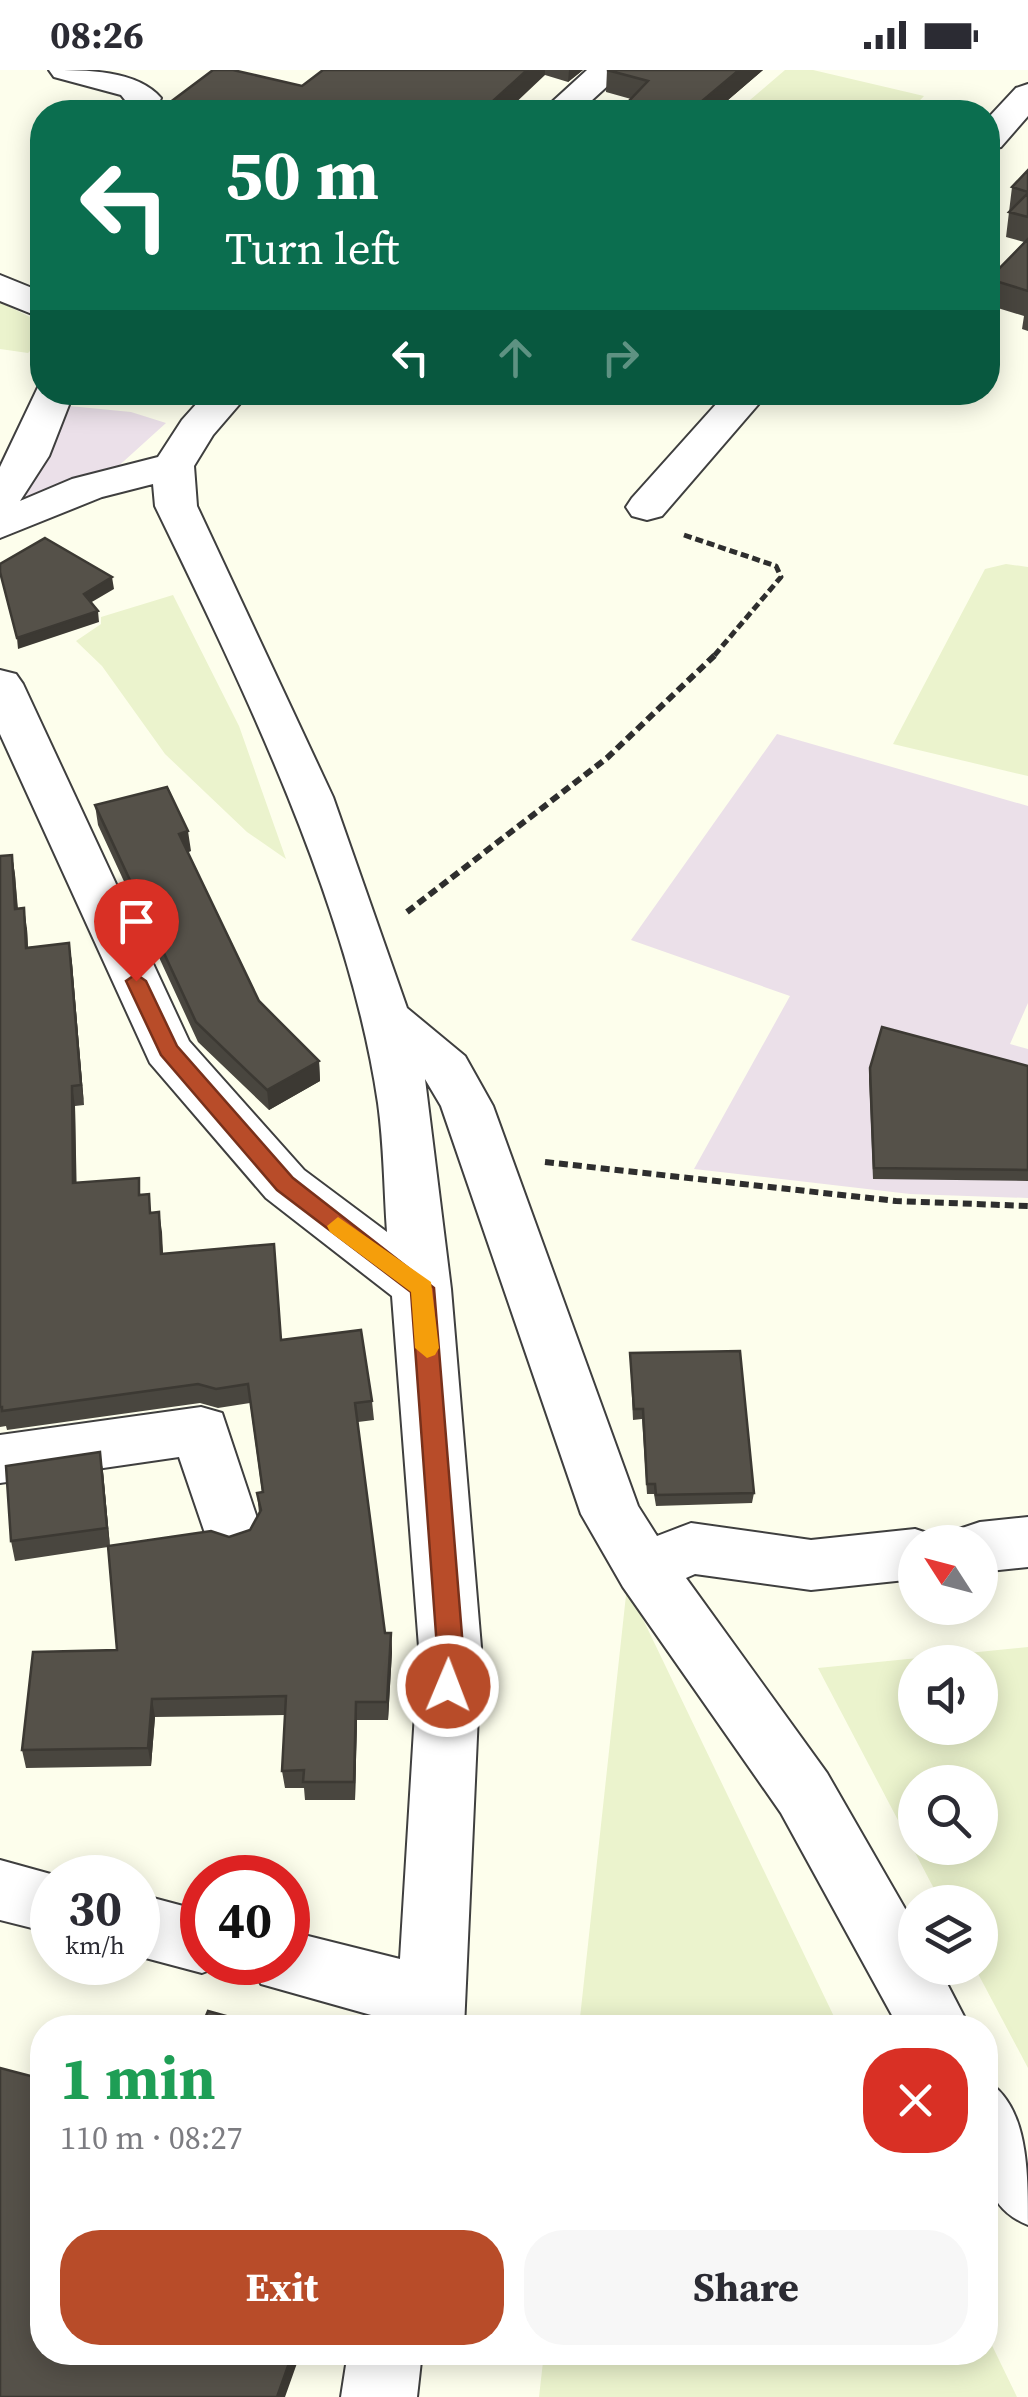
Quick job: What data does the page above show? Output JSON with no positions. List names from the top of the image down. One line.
{"north":"top left","page":{"status":"08:26","turn":["50 m","Turn left"],"speed":"30 km/h","limit":"40","heading":["1 min","110 m · 08:27"],"buttons":["Exit","Share"]}}
